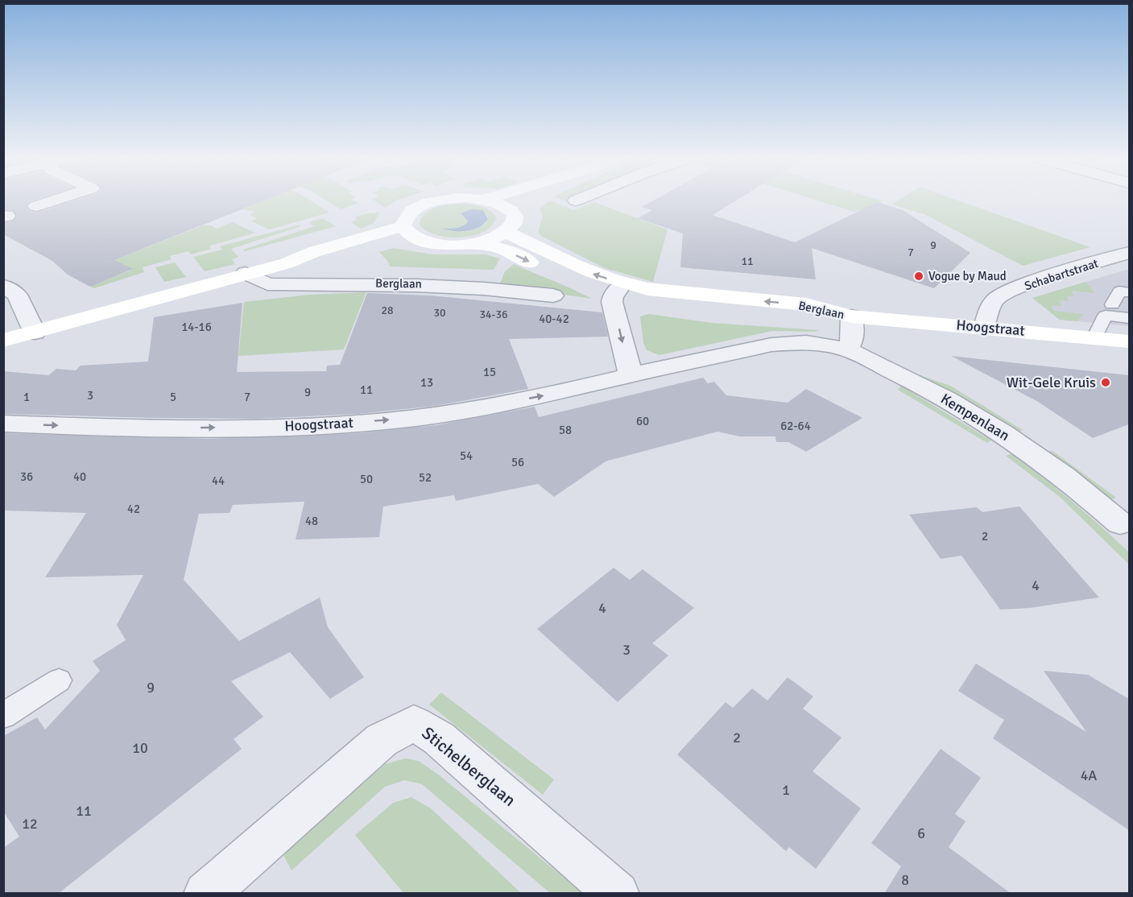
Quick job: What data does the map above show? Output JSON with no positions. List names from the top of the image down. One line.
{"streets":{"main road":["Berglaan","Hoogstraat"],"street":["Schabartstraat","Kempenlaan","Stichelberglaan"]},"crossings":[["Schabartstraat","Hoogstraat"],["Berglaan","Hoogstraat"],["Hoogstraat","Kempenlaan"]],"one_way":["Hoogstraat"],"places":["Vogue by Maud","Wit-Gele Kruis"],"house_numbers":["9","7","11","28","30","34-36","40-42","14-16","15","13","11","9","3","1","5","7","60","62-64","58","54","56","36","40","52","50","44","42","48","2","4","4","3","9","2","10","4A","1","11","12","6","8"]}
